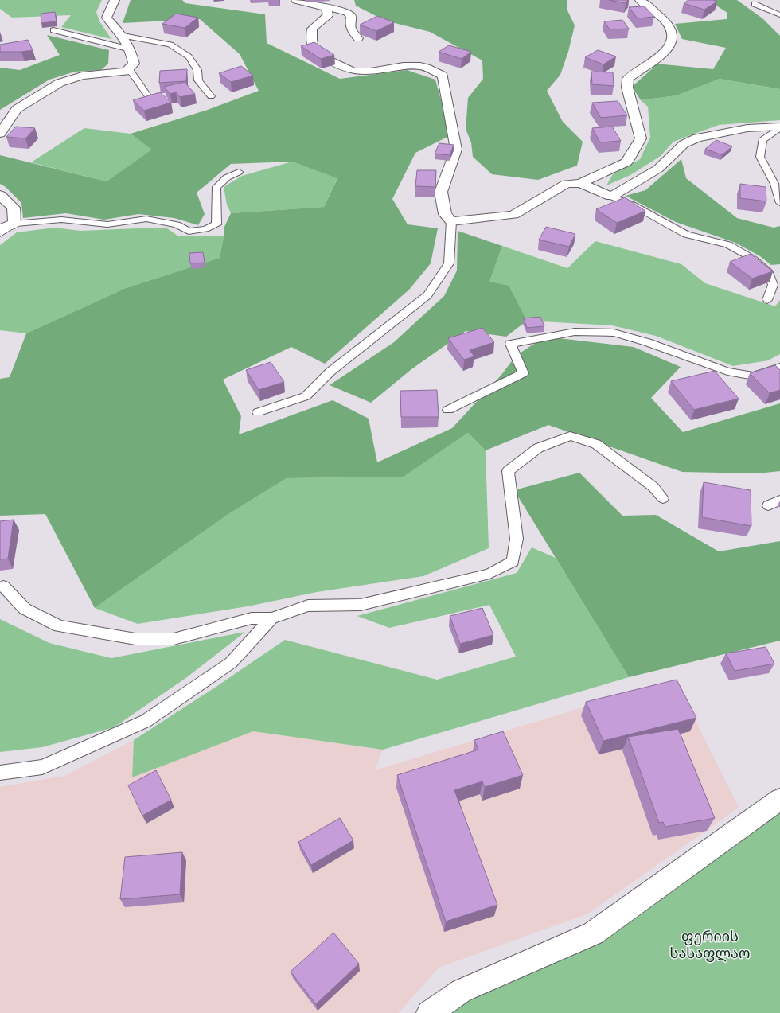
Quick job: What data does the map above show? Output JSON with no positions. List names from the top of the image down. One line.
{"parks":["ფერიის სასაფლაო"]}
